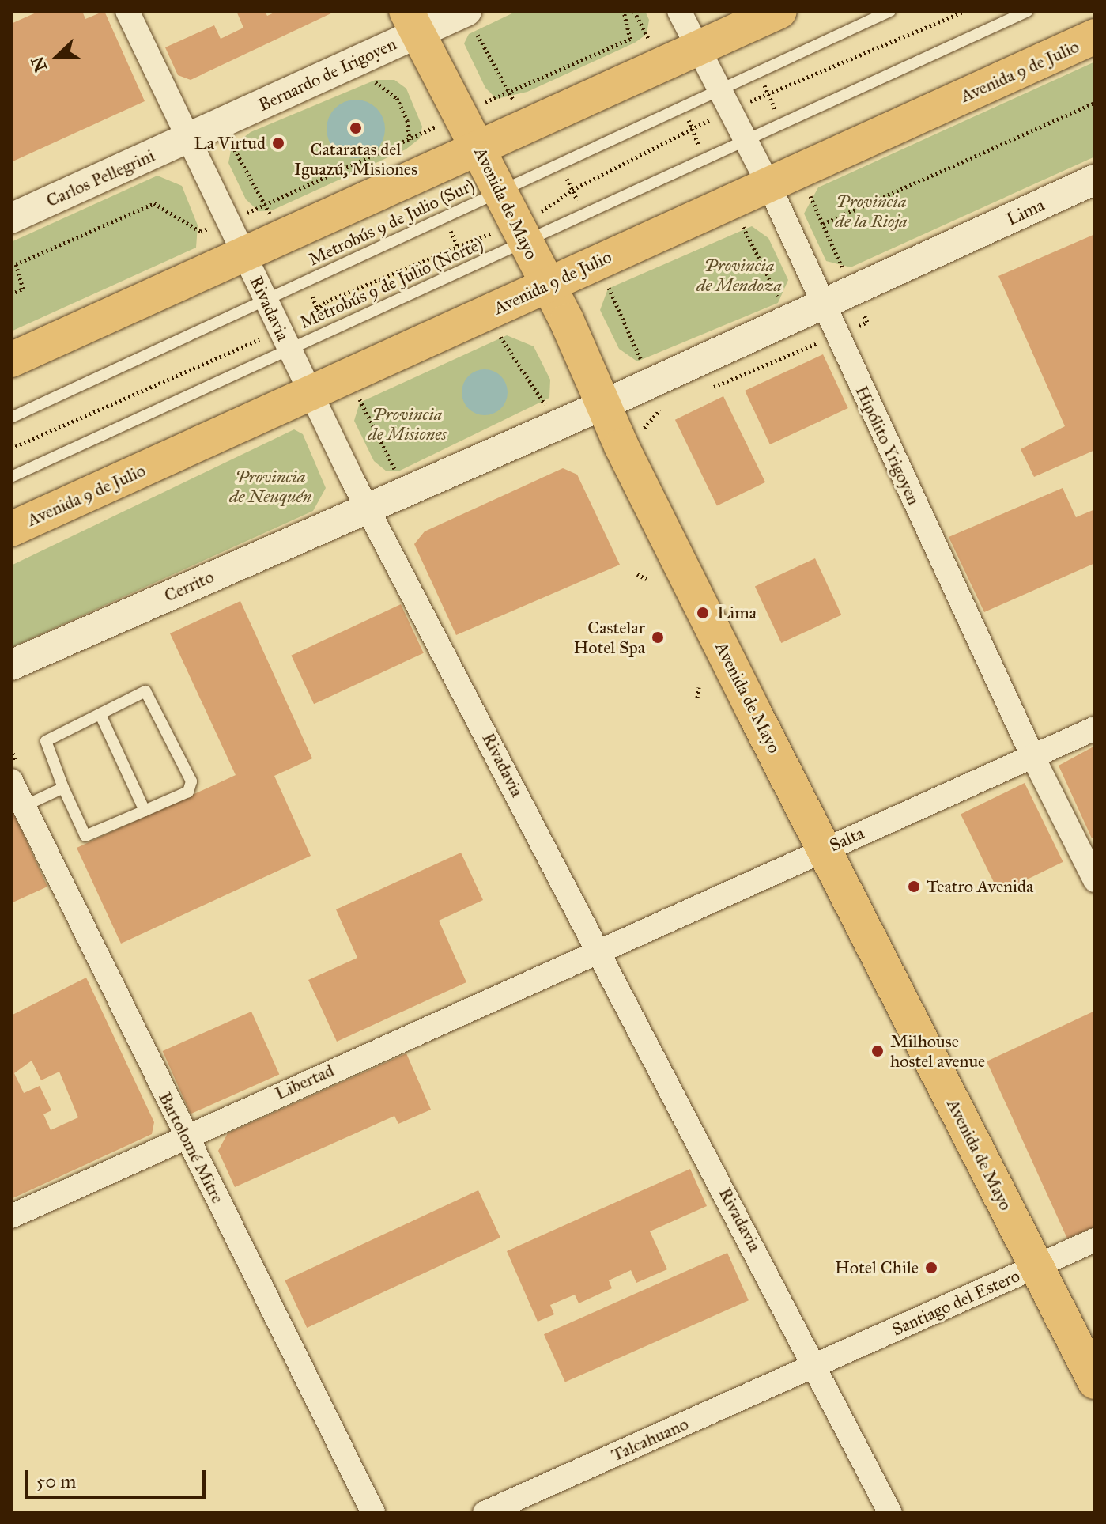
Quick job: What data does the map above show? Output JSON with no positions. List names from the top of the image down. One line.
{"streets":{"main road":["Avenida 9 de Julio","Avenida de Mayo"],"street":["Bernardo de Irigoyen","Carlos Pellegrini","Lima","Rivadavia","Hipólito Yrigoyen","Cerrito","Salta","Libertad","Bartolomé Mitre","Santiago del Estero","Talcahuano"],"lane":["Metrobús 9 de Julio (Sur)","Metrobús 9 de Julio (Norte)"]},"crossings":[["Avenida 9 de Julio","Avenida de Mayo"],["Avenida 9 de Julio","Rivadavia"],["Avenida 9 de Julio","Hipólito Yrigoyen"],["Bernardo de Irigoyen","Carlos Pellegrini"],["Bernardo de Irigoyen","Avenida de Mayo"],["Bernardo de Irigoyen","Rivadavia"],["Carlos Pellegrini","Rivadavia"],["Avenida de Mayo","Lima"],["Avenida de Mayo","Metrobús 9 de Julio (Sur)"],["Avenida de Mayo","Metrobús 9 de Julio (Norte)"],["Avenida de Mayo","Salta"],["Avenida de Mayo","Santiago del Estero"],["Lima","Rivadavia"],["Lima","Hipólito Yrigoyen"],["Lima","Cerrito"],["Metrobús 9 de Julio (Sur)","Rivadavia"],["Metrobús 9 de Julio (Sur)","Hipólito Yrigoyen"],["Metrobús 9 de Julio (Norte)","Rivadavia"],["Metrobús 9 de Julio (Norte)","Hipólito Yrigoyen"],["Rivadavia","Cerrito"],["Rivadavia","Salta"],["Rivadavia","Libertad"],["Rivadavia","Santiago del Estero"],["Rivadavia","Talcahuano"],["Hipólito Yrigoyen","Salta"],["Salta","Libertad"],["Libertad","Bartolomé Mitre"],["Santiago del Estero","Talcahuano"]],"parks":["Provincia de la Rioja","Provincia de Mendoza","Provincia de Misiones","Provincia de Neuquén"],"places":["Cataratas del Iguazú, Misiones","La Virtud","Lima","Castelar Hotel Spa","Teatro Avenida","Milhouse hostel avenue","Hotel Chile"],"scale_bar":"50 m","north":"left"}
